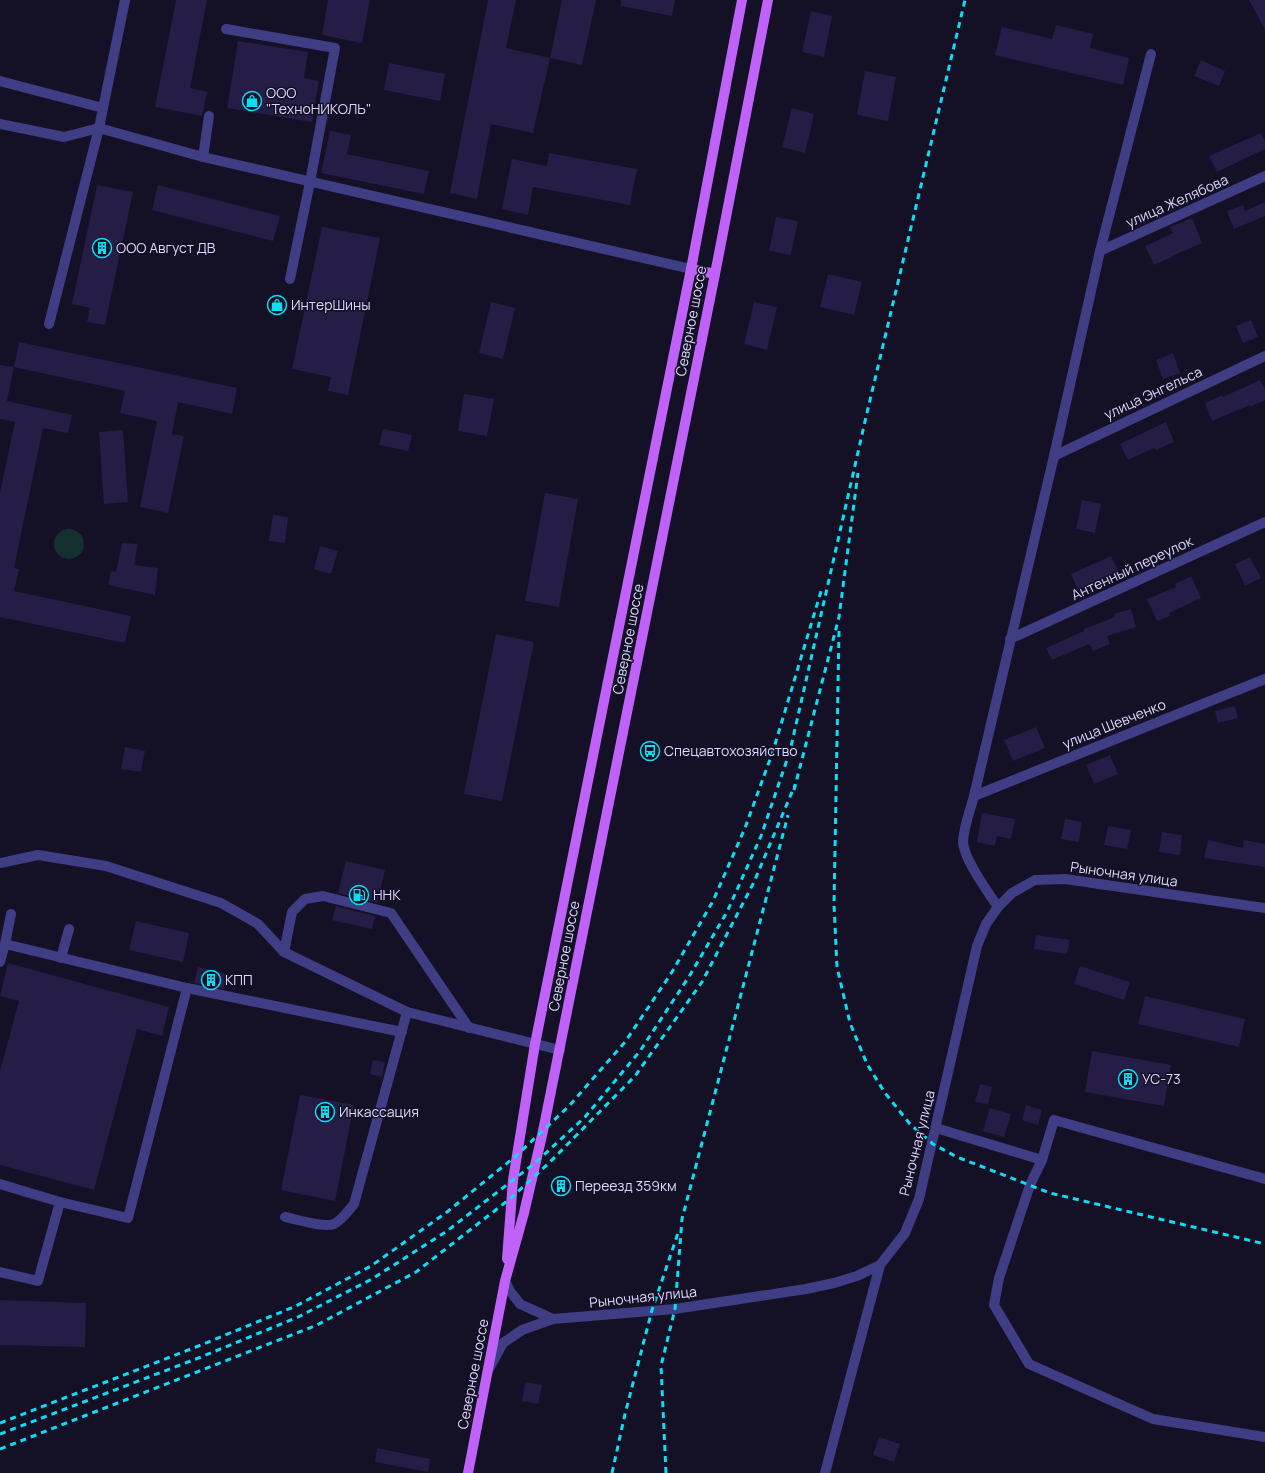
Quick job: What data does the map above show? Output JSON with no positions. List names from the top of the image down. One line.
{"streets":{"main road":["Северное шоссе"],"street":["улица Желябова","улица Энгельса","Антенный переулок","улица Шевченко","Рыночная улица"]},"crossings":[["Северное шоссе","Рыночная улица"]],"places":{"shop":["ООО \"ТехноНИКОЛЬ\"","ИнтерШины"],"building":["ООО Август ДВ","КПП","УС-73","Инкассация","Переезд 359км"],"bus stop":["Спецавтохозяйство"],"fuel station":["ННК"]}}
